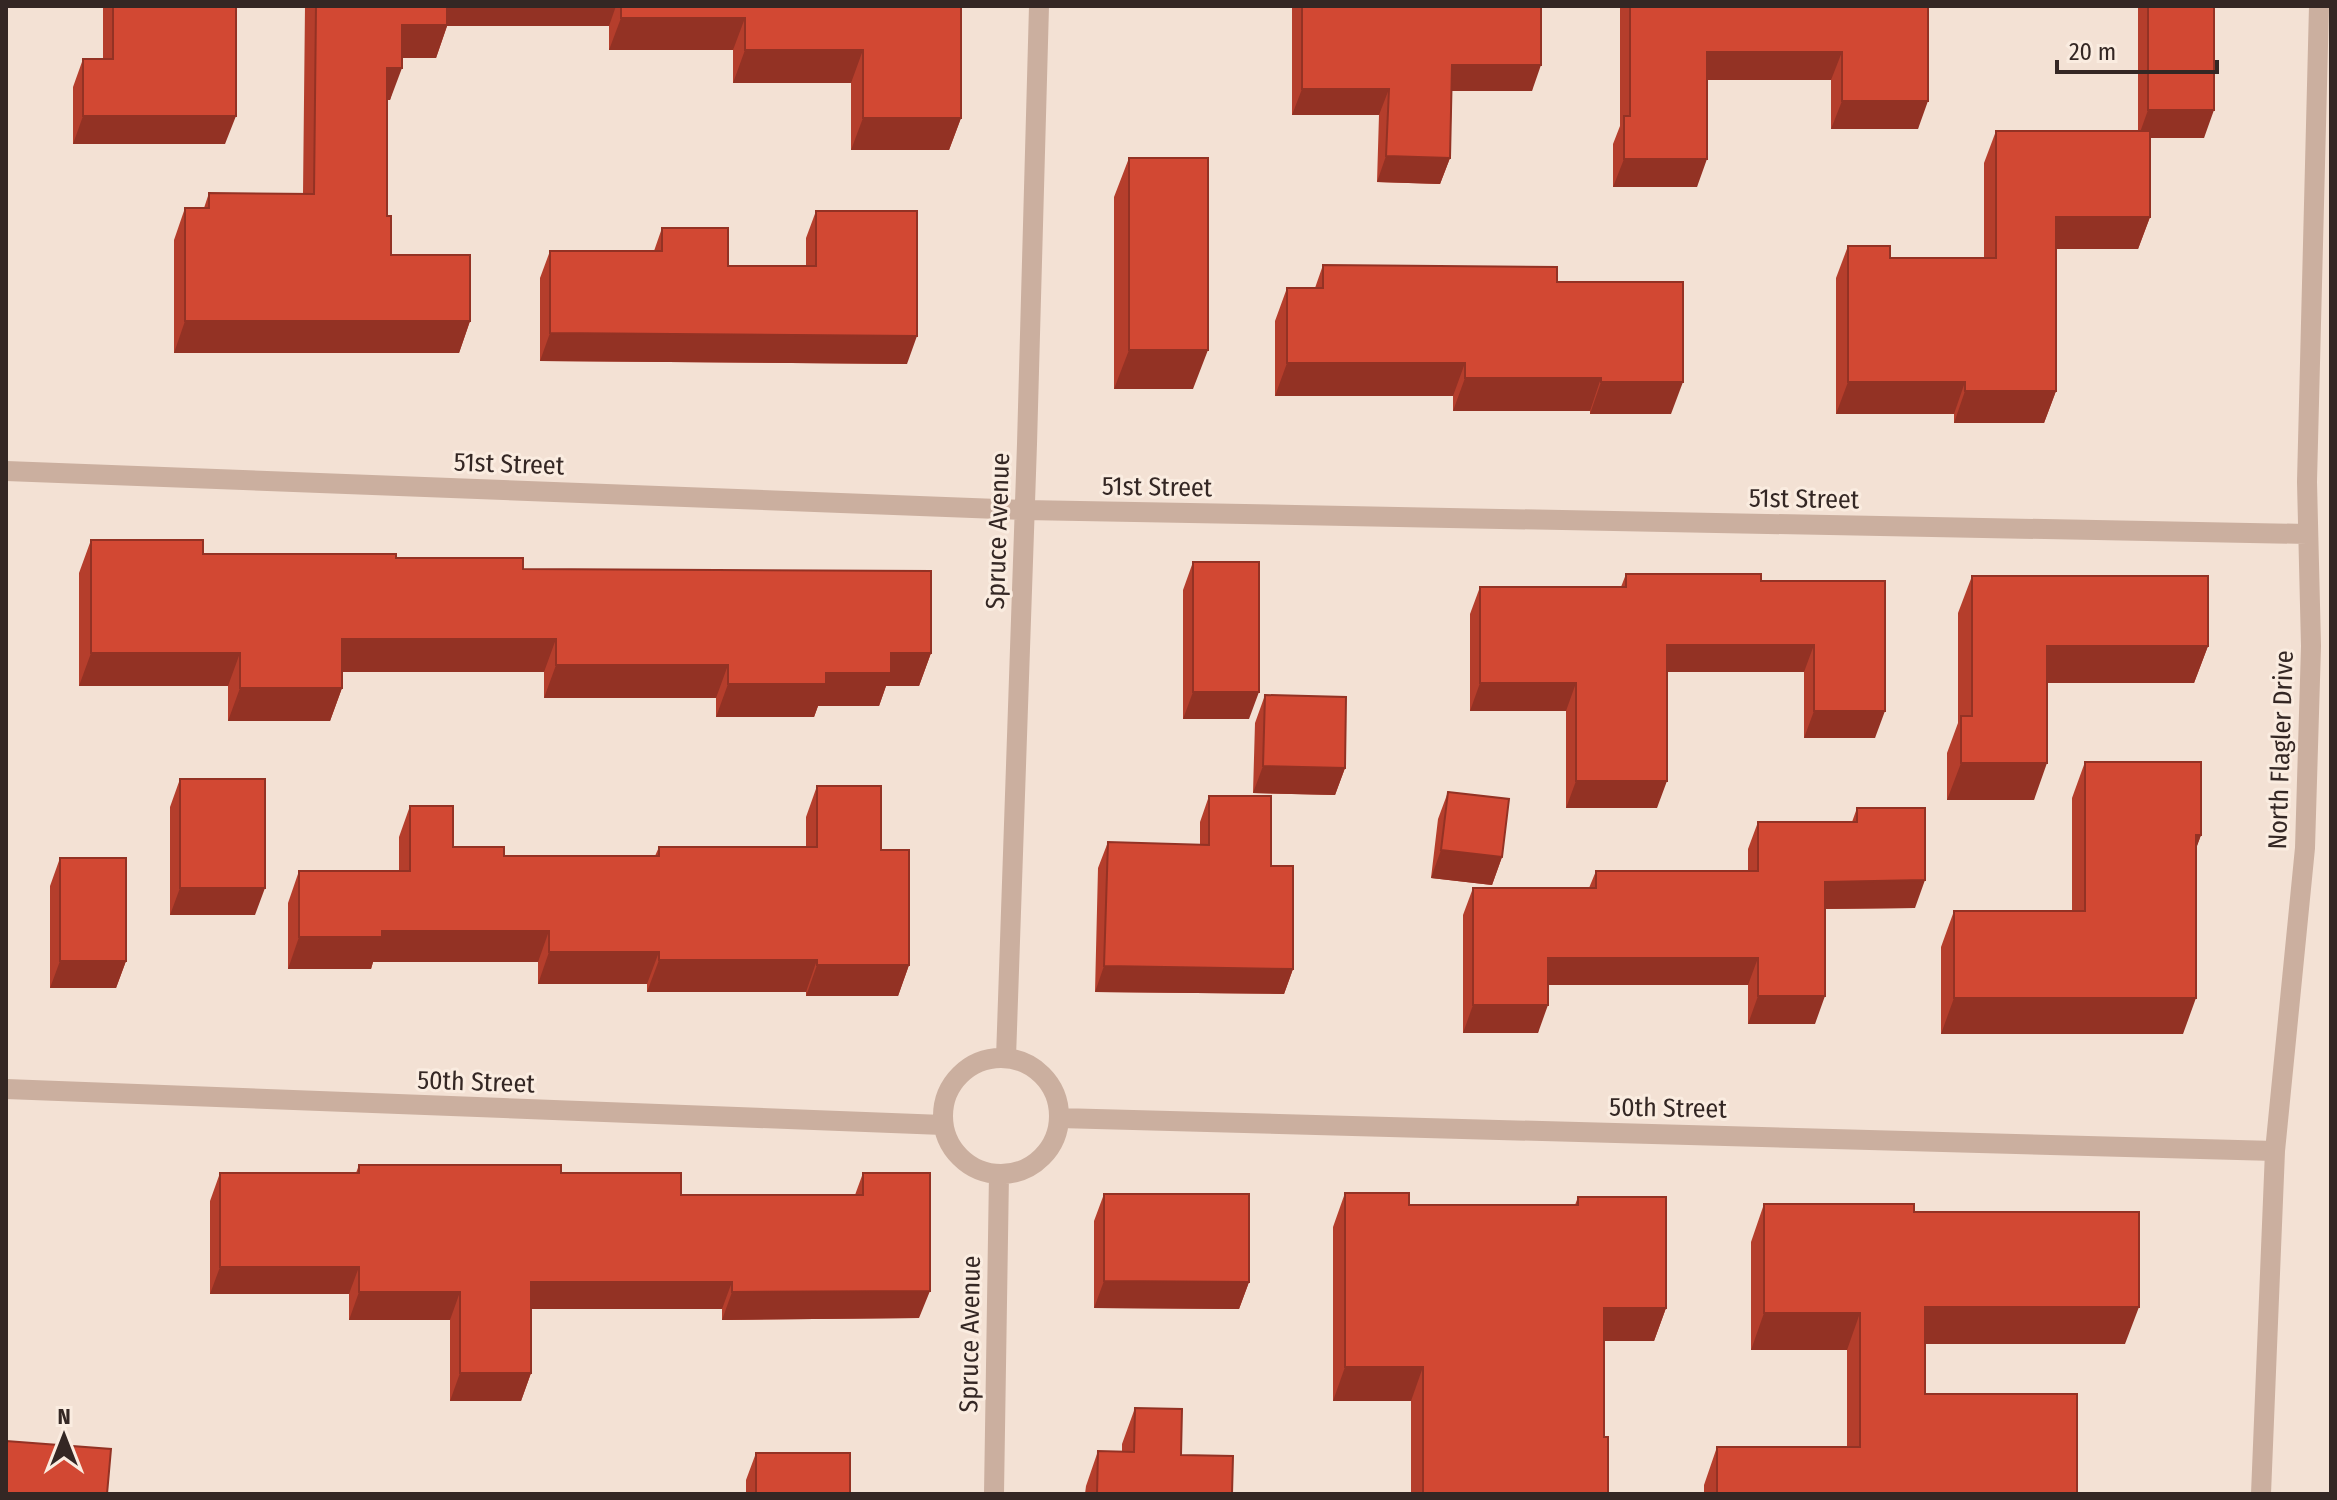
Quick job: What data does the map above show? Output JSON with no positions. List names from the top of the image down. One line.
{"streets":{"street":["51st Street","Spruce Avenue","North Flagler Drive","50th Street"]},"crossings":[["51st Street","Spruce Avenue"],["51st Street","North Flagler Drive"],["Spruce Avenue","50th Street"],["North Flagler Drive","50th Street"]],"scale_bar":"20 m","north":"top"}
